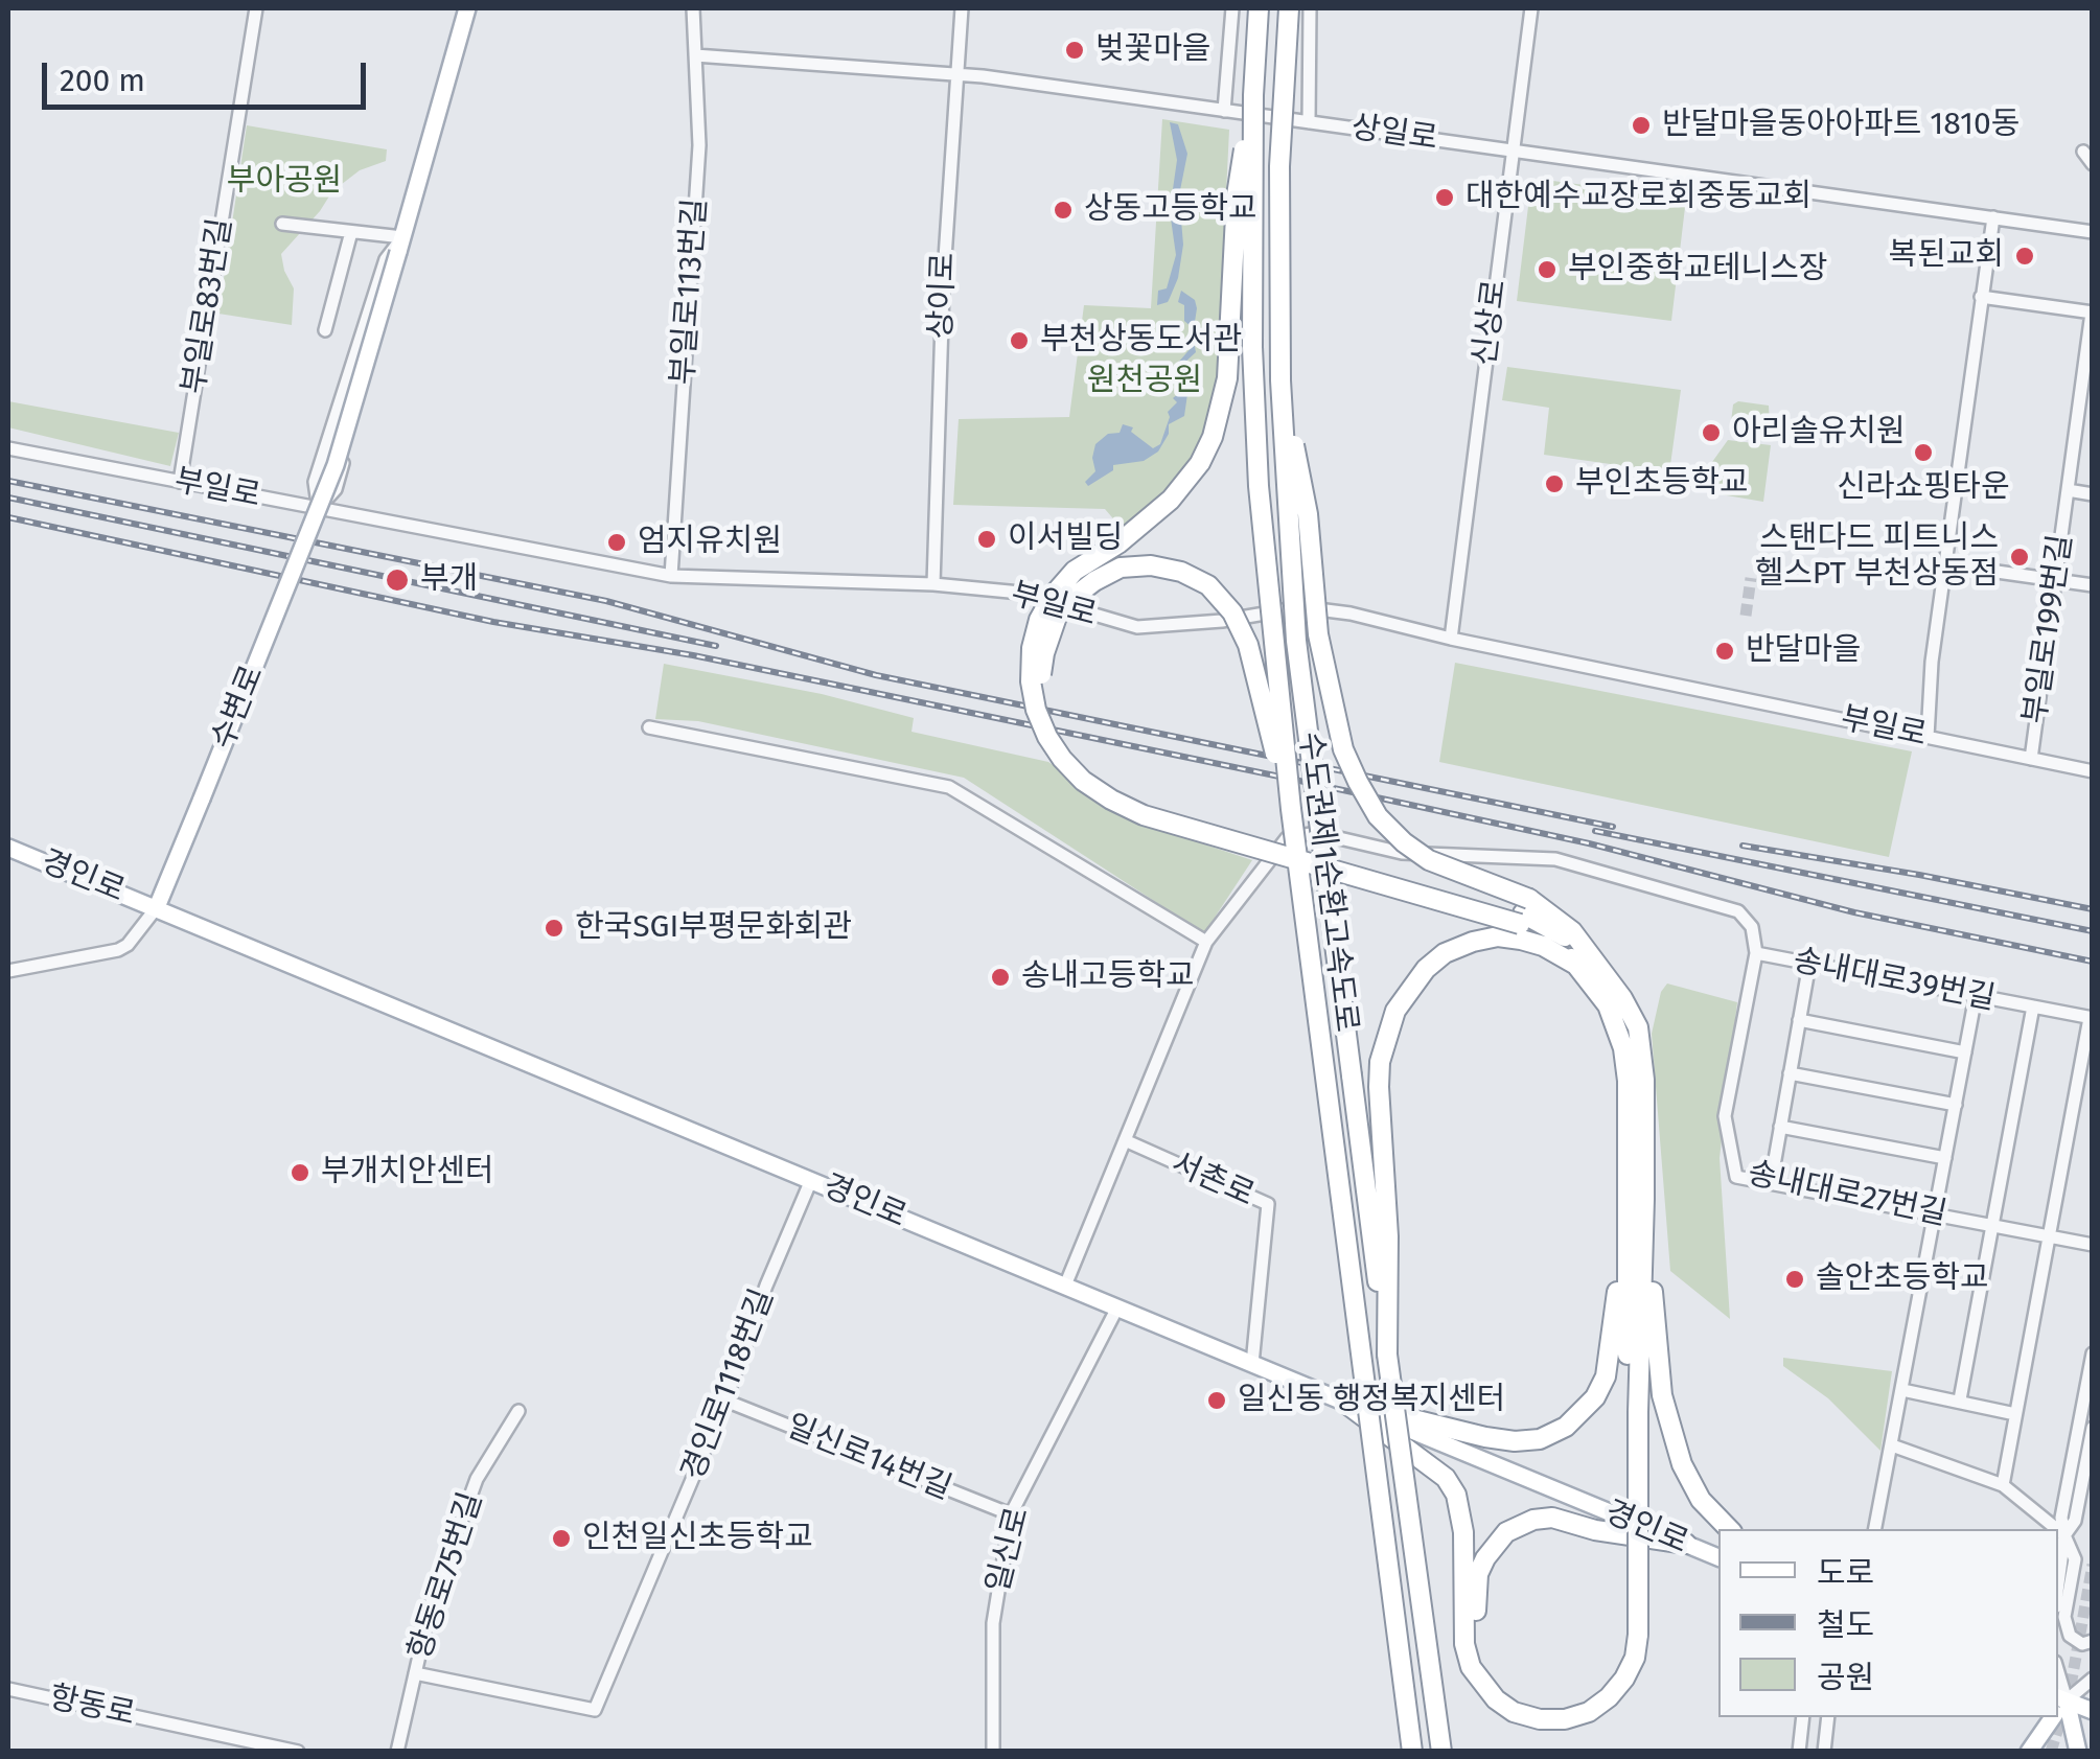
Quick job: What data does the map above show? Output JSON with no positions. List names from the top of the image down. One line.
{"streets":{"highway":["수도권제1순환고속도로"],"main road":["수변로","경인로"],"street":["상일로","부일로113번길","상이로","부일로83번길","신상로","부일로","부일로199번길","송내대로39번길","서촌로","송내대로27번길","경인로1118번길","일신로14번길","일신로","항동로75번길","항동로"]},"crossings":[["상일로","부일로113번길"],["상일로","상이로"],["상일로","신상로"],["상일로","수도권제1순환고속도로"],["부일로113번길","부일로"],["상이로","부일로"],["부일로83번길","부일로"],["신상로","부일로"],["부일로","부일로199번길"],["부일로","수변로"],["수변로","경인로"],["경인로","서촌로"],["경인로","경인로1118번길"],["경인로","일신로"],["송내대로39번길","송내대로27번길"],["경인로1118번길","일신로14번길"],["경인로1118번길","항동로75번길"],["일신로14번길","일신로"]],"parks":["부아공원","원천공원"],"places":["벚꽃마을","반달마을동아아파트 1810동","대한예수교장로회중동교회","상동고등학교","복된교회","부인중학교테니스장","부천상동도서관","아리솔유치원","신라쇼핑타운","부인초등학교","이서빌딩","엄지유치원","스탠다드 피트니스 헬스PT 부천상동점","부개","반달마을","한국SGI부평문화회관","송내고등학교","부개치안센터","솔안초등학교","일신동 행정복지센터","인천일신초등학교"],"legend":["도로","철도","공원"],"scale_bar":"200 m"}
